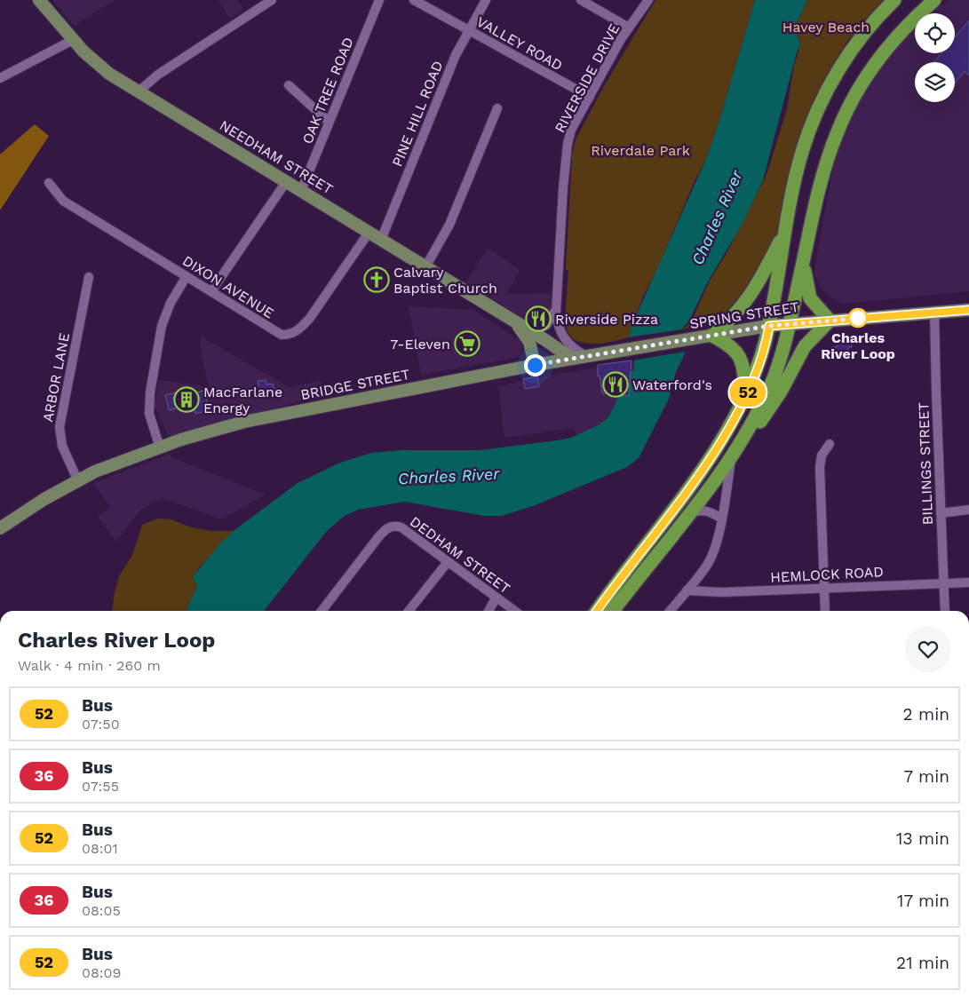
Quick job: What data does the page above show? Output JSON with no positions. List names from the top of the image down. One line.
{"streets":{"main road":["NEEDHAM STREET","SPRING STREET","BRIDGE STREET"],"street":["VALLEY ROAD","RIVERSIDE DRIVE","OAK TREE ROAD","PINE HILL ROAD","DIXON AVENUE","ARBOR LANE","BILLINGS STREET","DEDHAM STREET","HEMLOCK ROAD"]},"crossings":[["VALLEY ROAD","RIVERSIDE DRIVE"],["VALLEY ROAD","PINE HILL ROAD"],["RIVERSIDE DRIVE","NEEDHAM STREET"],["RIVERSIDE DRIVE","BRIDGE STREET"],["OAK TREE ROAD","NEEDHAM STREET"],["PINE HILL ROAD","NEEDHAM STREET"],["NEEDHAM STREET","DIXON AVENUE"],["NEEDHAM STREET","BRIDGE STREET"],["SPRING STREET","BRIDGE STREET"],["SPRING STREET","BILLINGS STREET"],["ARBOR LANE","BRIDGE STREET"],["BILLINGS STREET","HEMLOCK ROAD"]],"water":["Charles River"],"parks":["Havey Beach","Riverdale Park"],"places":{"church":["Calvary Baptist Church"],"other":["Charles River Loop"],"restaurant":["Riverside Pizza","Waterford's"],"supermarket":["7-Eleven"],"building":["MacFarlane Energy"]},"lines":["bus line 52"],"page":{"on_map":"52","heading":["Charles River Loop","Walk · 4 min · 260 m"],"list":[{"mark":"52","name":"Bus","note":"07:50","value":"2 min"},{"mark":"36","name":"Bus","note":"07:55","value":"7 min"},{"mark":"52","name":"Bus","note":"08:01","value":"13 min"},{"mark":"36","name":"Bus","note":"08:05","value":"17 min"},{"mark":"52","name":"Bus","note":"08:09","value":"21 min"}]}}
